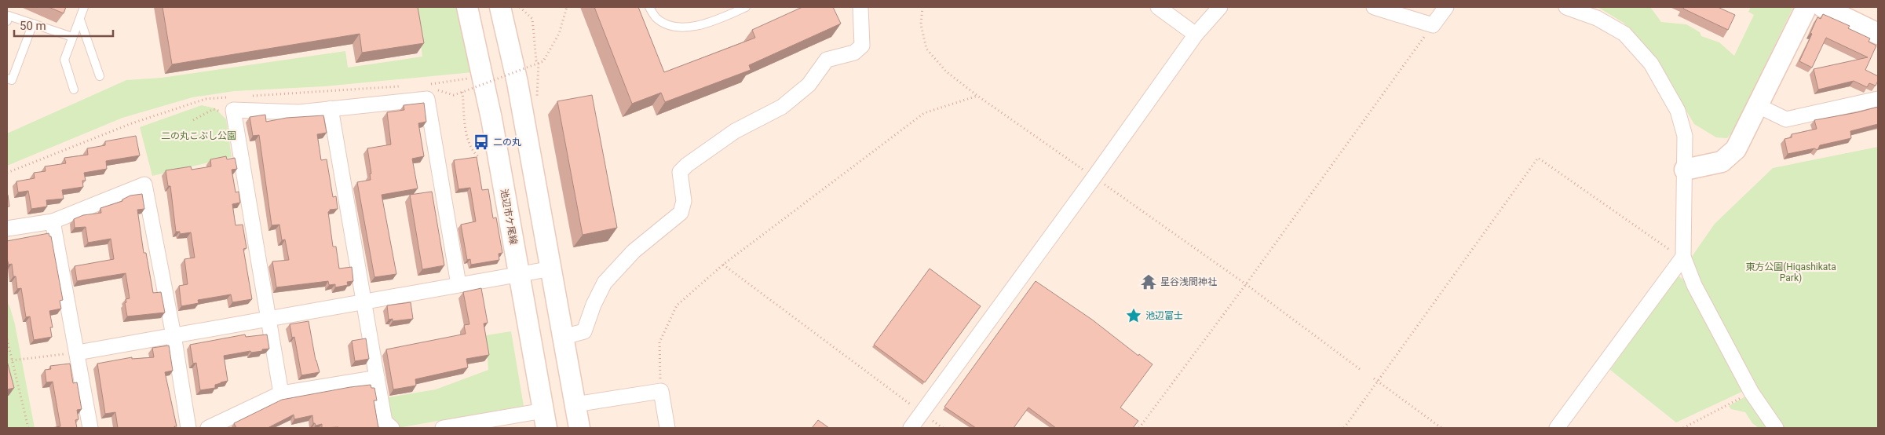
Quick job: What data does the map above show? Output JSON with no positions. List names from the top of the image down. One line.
{"streets":{"street":["池辺市ケ尾線"]},"parks":["二の丸こぶし公園","東方公園(Higashikata Park)"],"places":{"bus stop":["二の丸"],"temple":["星谷浅間神社"],"place":["池辺富士"]},"scale_bar":"50 m"}
